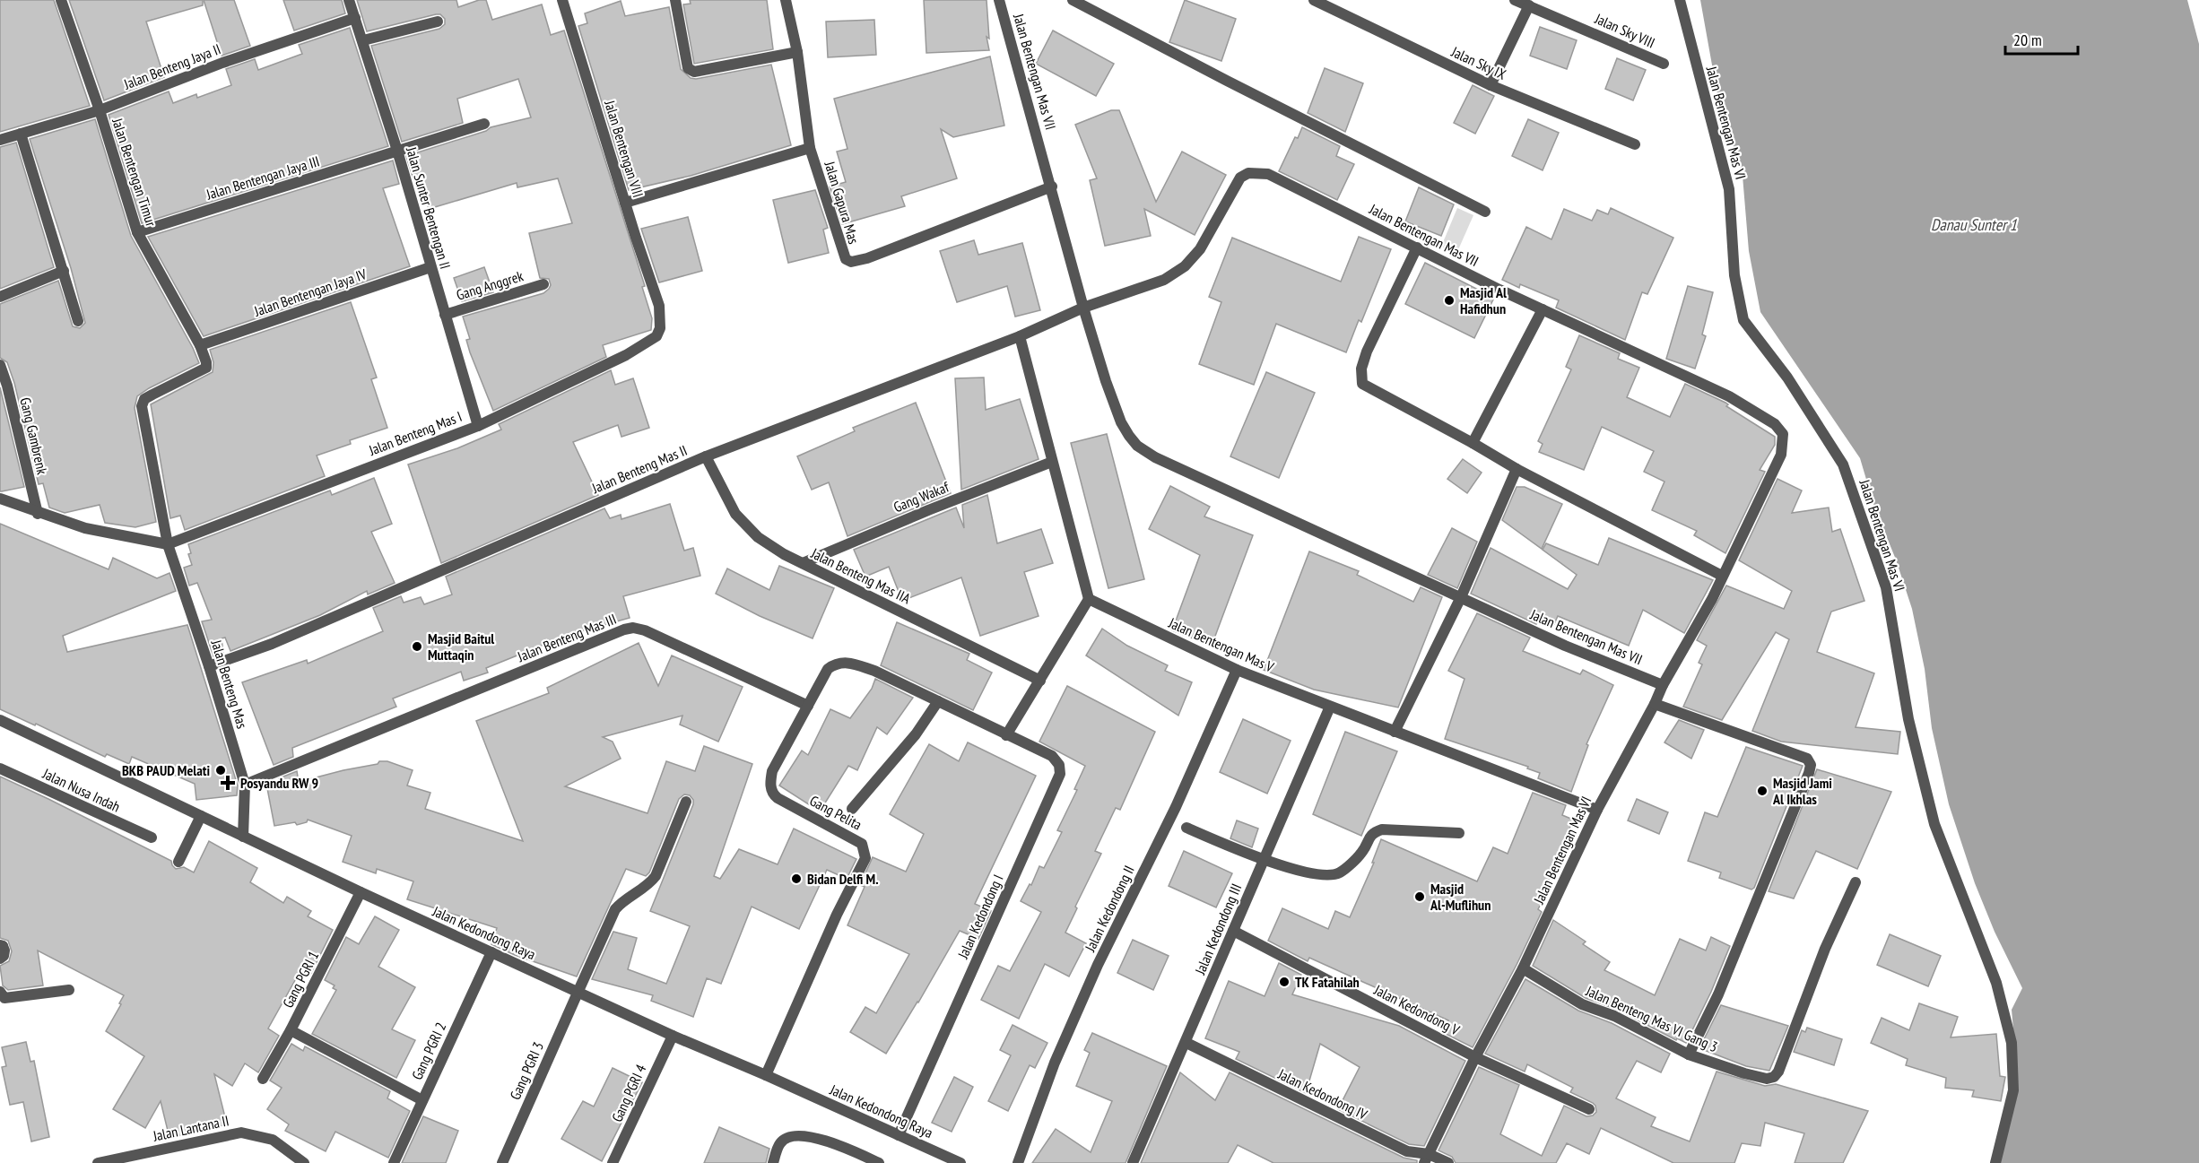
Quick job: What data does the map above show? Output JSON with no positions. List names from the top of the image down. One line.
{"streets":{"street":["Jalan Sky VIII","Jalan Sky IX","Jalan Benteng Jaya II","Jalan Bentengan Mas VII","Jalan Bentengan Mas VI","Jalan Bentengan VIII","Jalan Bentengan Timur","Jalan Bentengan Jaya III","Jalan Gapura Mas","Jalan Sunter Bentengan II","Gang Anggrek","Jalan Bentengan Jaya IV","Jalan Benteng Mas I","Gang Gambrenk","Jalan Benteng Mas II","Gang Wakaf","Jalan Benteng Mas IIA","Jalan Benteng Mas III","Jalan Bentengan Mas V","Jalan Benteng Mas","Jalan Nusa Indah","Gang Pelita","Jalan Kedondong II","Jalan Kedondong I","Jalan Kedondong III","Jalan Kedondong Raya","Gang PGRI 1","Jalan Kedondong V","Jalan Benteng Mas VI Gang 3","Gang PGRI 2","Gang PGRI 3","Gang PGRI 4","Jalan Kedondong IV","Jalan Lantana II"]},"crossings":[["Jalan Benteng Jaya II","Jalan Bentengan Timur"],["Jalan Benteng Jaya II","Jalan Sunter Bentengan II"],["Jalan Bentengan Mas VII","Jalan Bentengan Mas VI"],["Jalan Bentengan Mas VII","Jalan Gapura Mas"],["Jalan Bentengan Mas VII","Jalan Benteng Mas II"],["Jalan Bentengan Mas VI","Jalan Bentengan Mas V"],["Jalan Bentengan Mas VI","Jalan Kedondong V"],["Jalan Bentengan Mas VI","Jalan Benteng Mas VI Gang 3"],["Jalan Bentengan Mas VI","Jalan Kedondong IV"],["Jalan Bentengan VIII","Jalan Benteng Mas I"],["Jalan Bentengan Timur","Jalan Bentengan Jaya III"],["Jalan Bentengan Timur","Jalan Bentengan Jaya IV"],["Jalan Bentengan Timur","Jalan Benteng Mas"],["Jalan Bentengan Jaya III","Jalan Sunter Bentengan II"],["Jalan Sunter Bentengan II","Gang Anggrek"],["Jalan Sunter Bentengan II","Jalan Bentengan Jaya IV"],["Jalan Sunter Bentengan II","Jalan Benteng Mas I"],["Jalan Bentengan Jaya IV","Jalan Benteng Mas"],["Jalan Benteng Mas I","Gang Gambrenk"],["Jalan Benteng Mas I","Jalan Benteng Mas"],["Jalan Benteng Mas II","Jalan Benteng Mas IIA"],["Jalan Benteng Mas II","Jalan Benteng Mas"],["Gang Wakaf","Jalan Benteng Mas IIA"],["Jalan Benteng Mas III","Jalan Benteng Mas"],["Jalan Benteng Mas III","Gang Pelita"],["Jalan Benteng Mas III","Jalan Kedondong I"],["Jalan Bentengan Mas V","Jalan Kedondong II"],["Jalan Bentengan Mas V","Jalan Kedondong III"],["Jalan Benteng Mas","Jalan Kedondong Raya"],["Gang Pelita","Jalan Kedondong I"],["Gang Pelita","Jalan Kedondong Raya"],["Jalan Kedondong I","Jalan Kedondong Raya"],["Jalan Kedondong III","Jalan Kedondong V"],["Jalan Kedondong III","Jalan Kedondong IV"],["Jalan Kedondong Raya","Gang PGRI 1"],["Jalan Kedondong Raya","Gang PGRI 2"],["Jalan Kedondong Raya","Gang PGRI 3"],["Jalan Kedondong Raya","Gang PGRI 4"]],"water":["Danau Sunter 1"],"places":{"other":["Masjid Al Hafidhun","Masjid Baitul Muttaqin","BKB PAUD Melati","Masjid Jami Al Ikhlas","Bidan Delfi M.","Masjid Al-Muflihun","TK Fatahilah"],"health":["Posyandu RW 9"]},"scale_bar":"20 m"}
